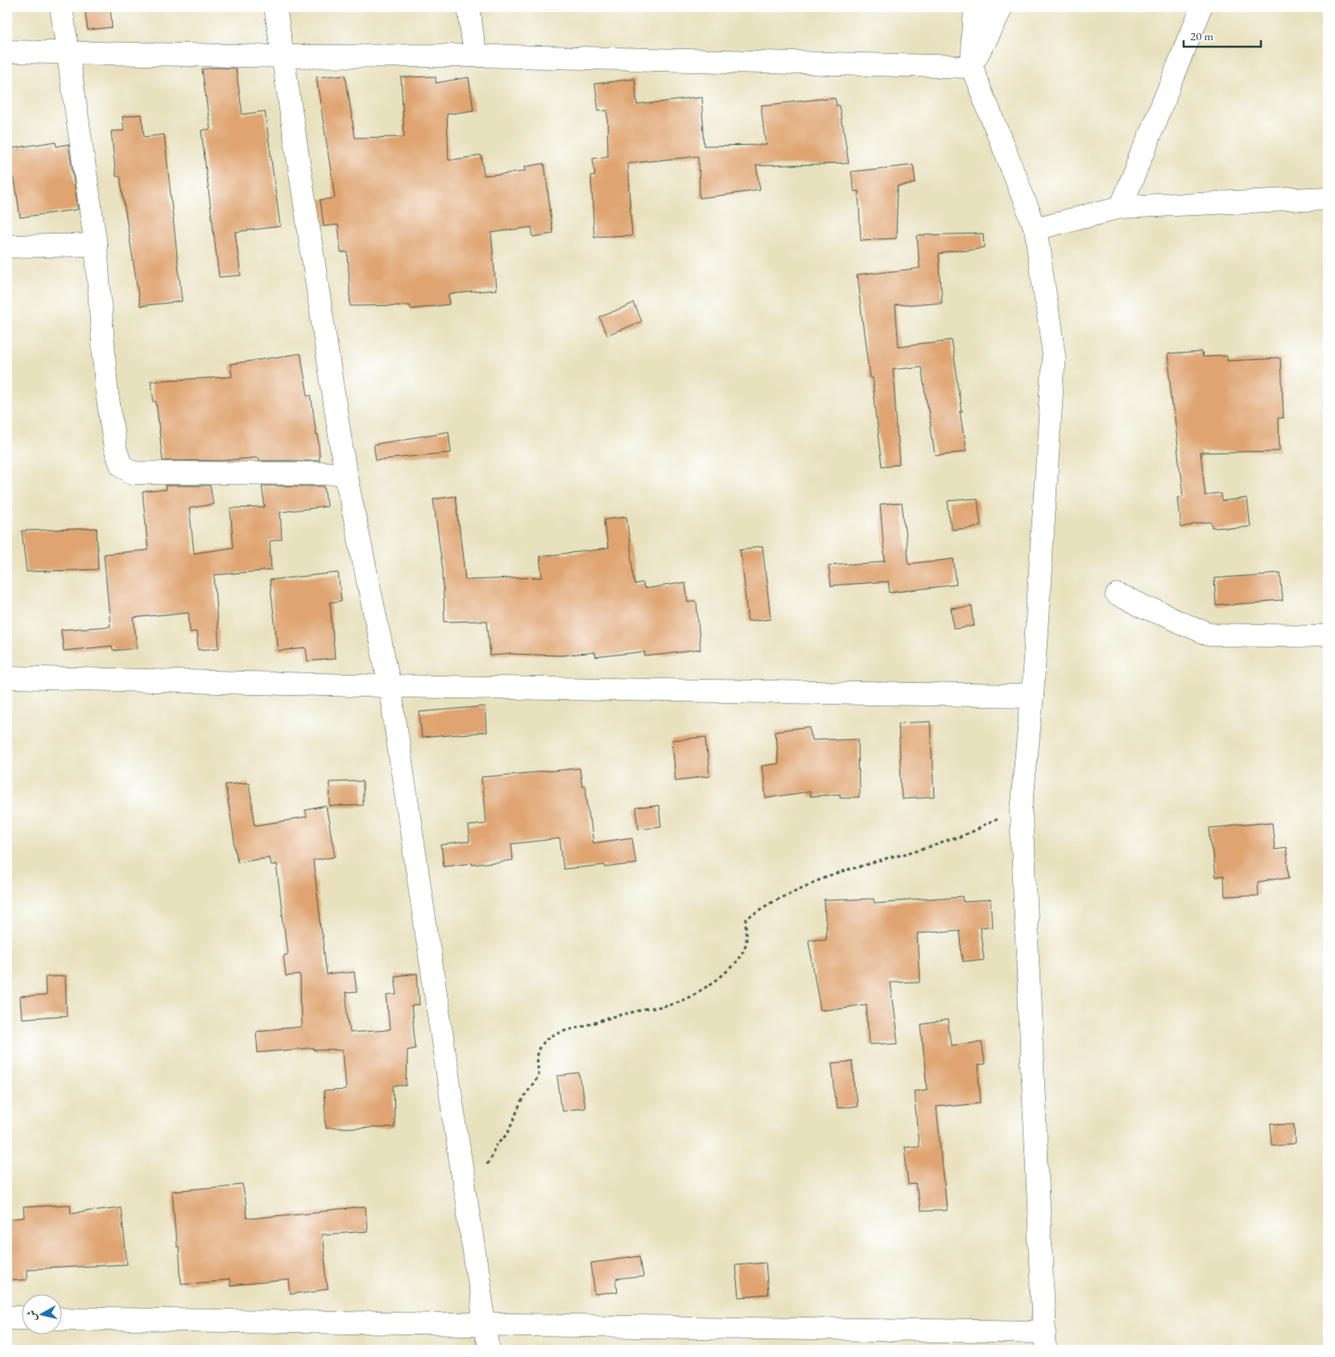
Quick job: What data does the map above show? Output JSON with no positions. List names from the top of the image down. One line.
{"scale_bar":"20 m","north":"left"}
